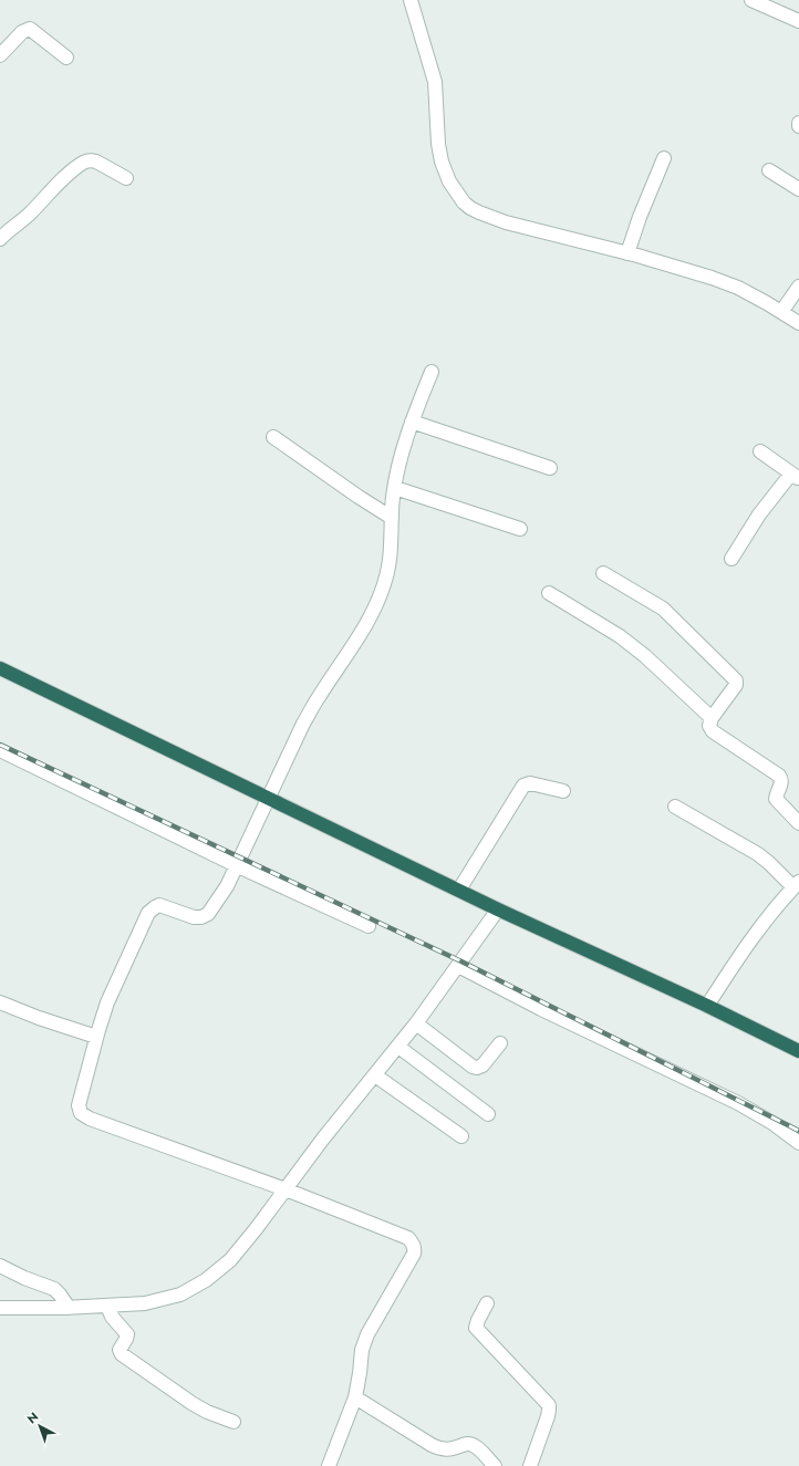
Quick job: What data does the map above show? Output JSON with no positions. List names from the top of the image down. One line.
{"north":"top left"}
